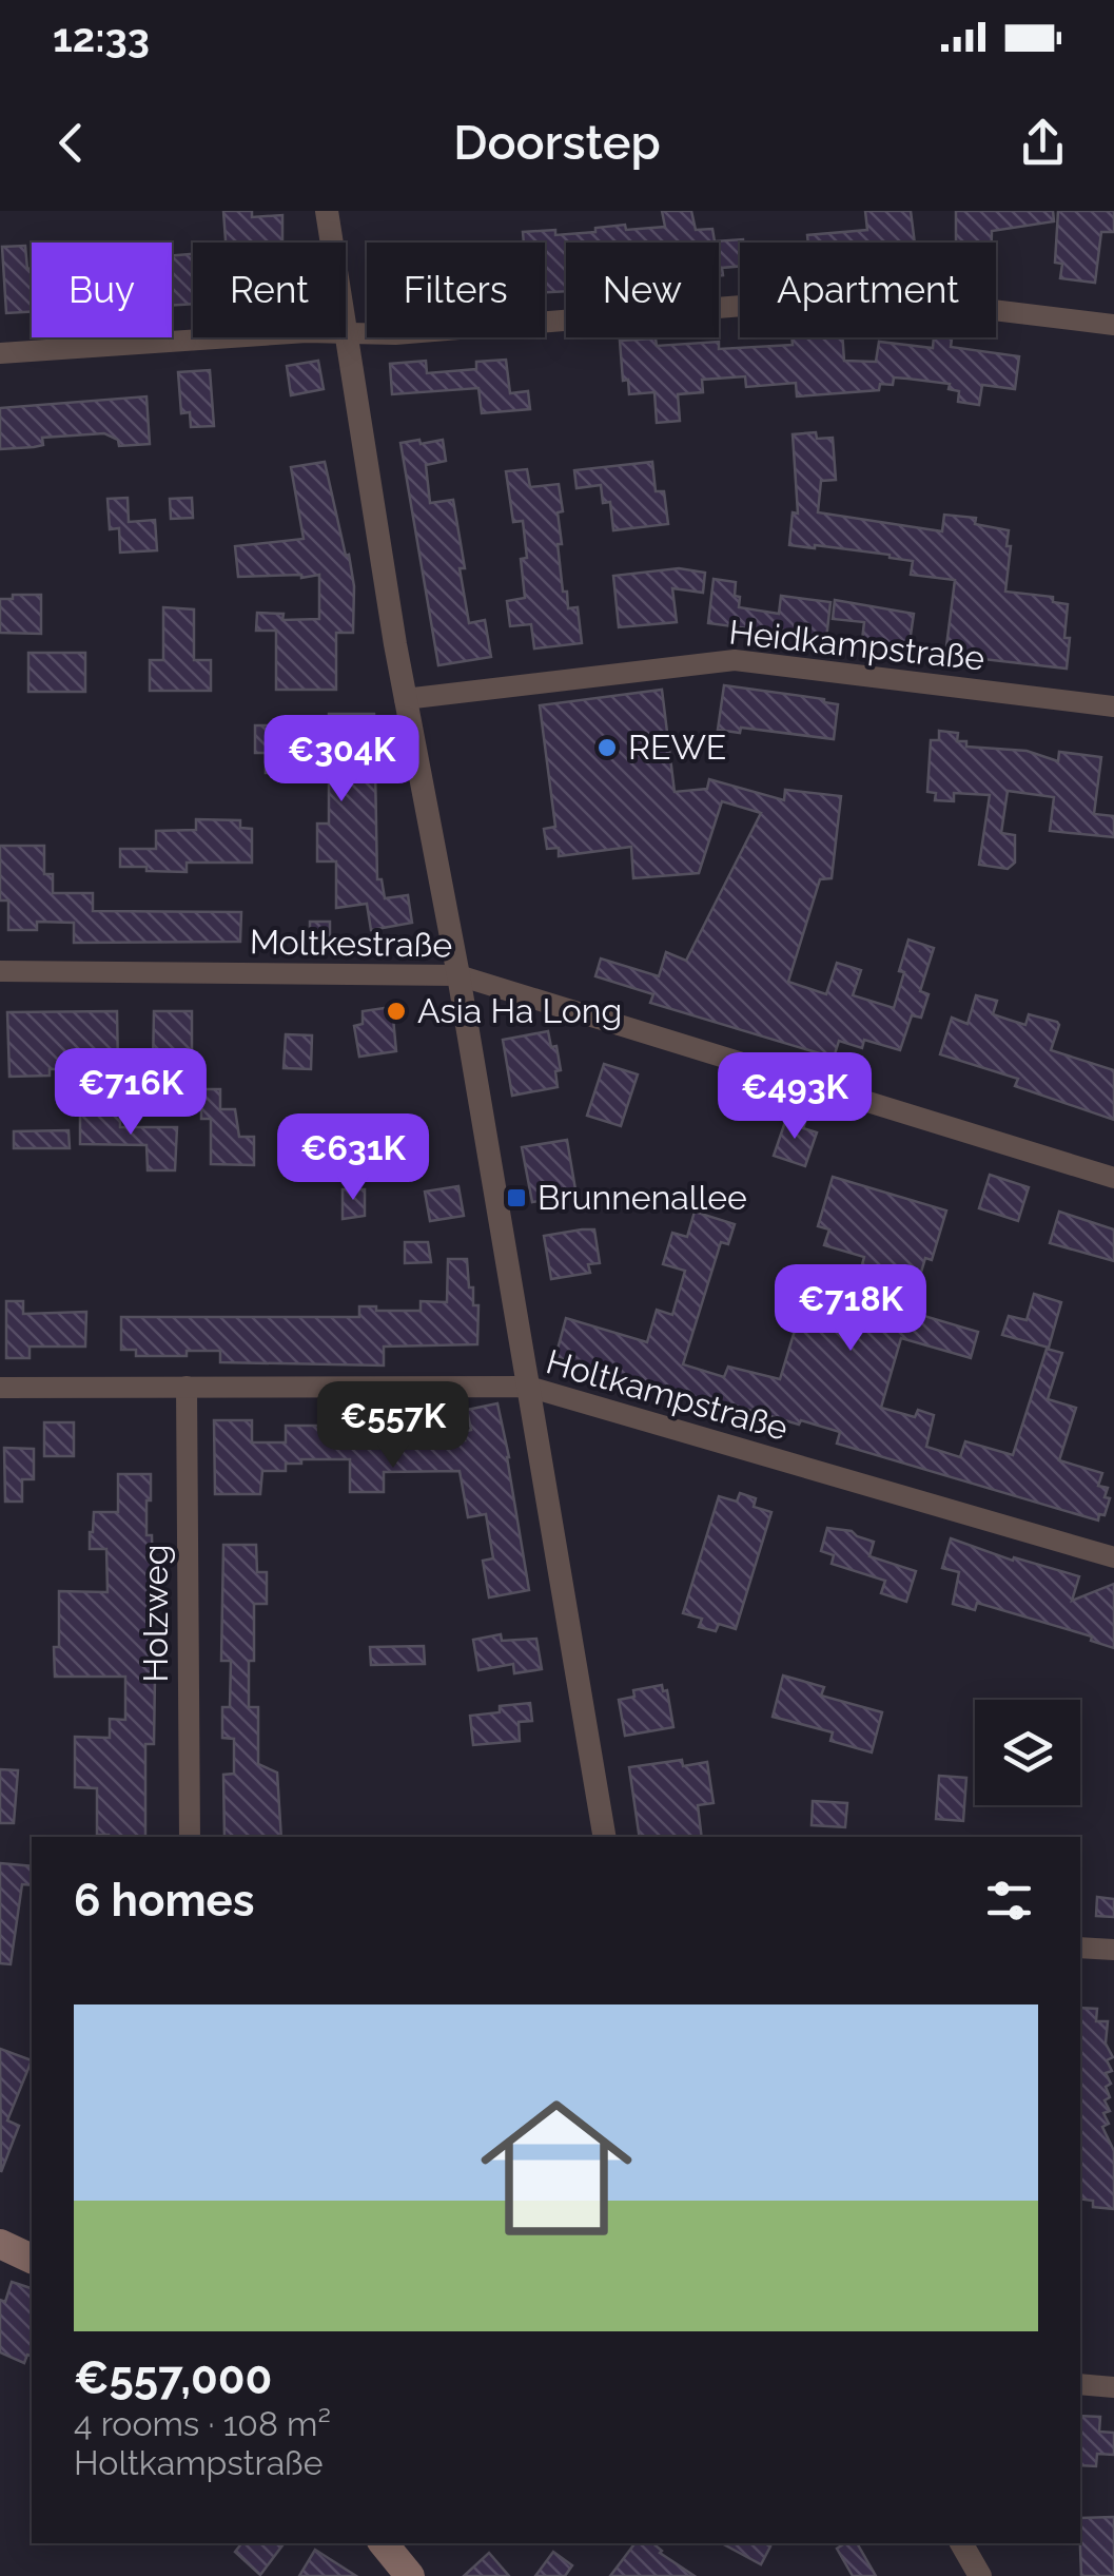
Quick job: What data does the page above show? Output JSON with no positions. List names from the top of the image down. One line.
{"streets":{"street":["Heidkampstraße","Moltkestraße","Holtkampstraße","Holzweg"]},"crossings":[["Holtkampstraße","Holzweg"]],"places":{"other":["REWE","Asia Ha Long"],"transit":["Brunnenallee"]},"page":{"status":"12:33","header":"Doorstep","chip":["Buy","Rent","Filters","New","Apartment"],"price":["€304K","€716K","€493K","€631K","€718K","€557K"],"heading":"6 homes","list":[{"name":"€557,000","note":"4 rooms · 108 m² · Holtkampstraße"}]}}
